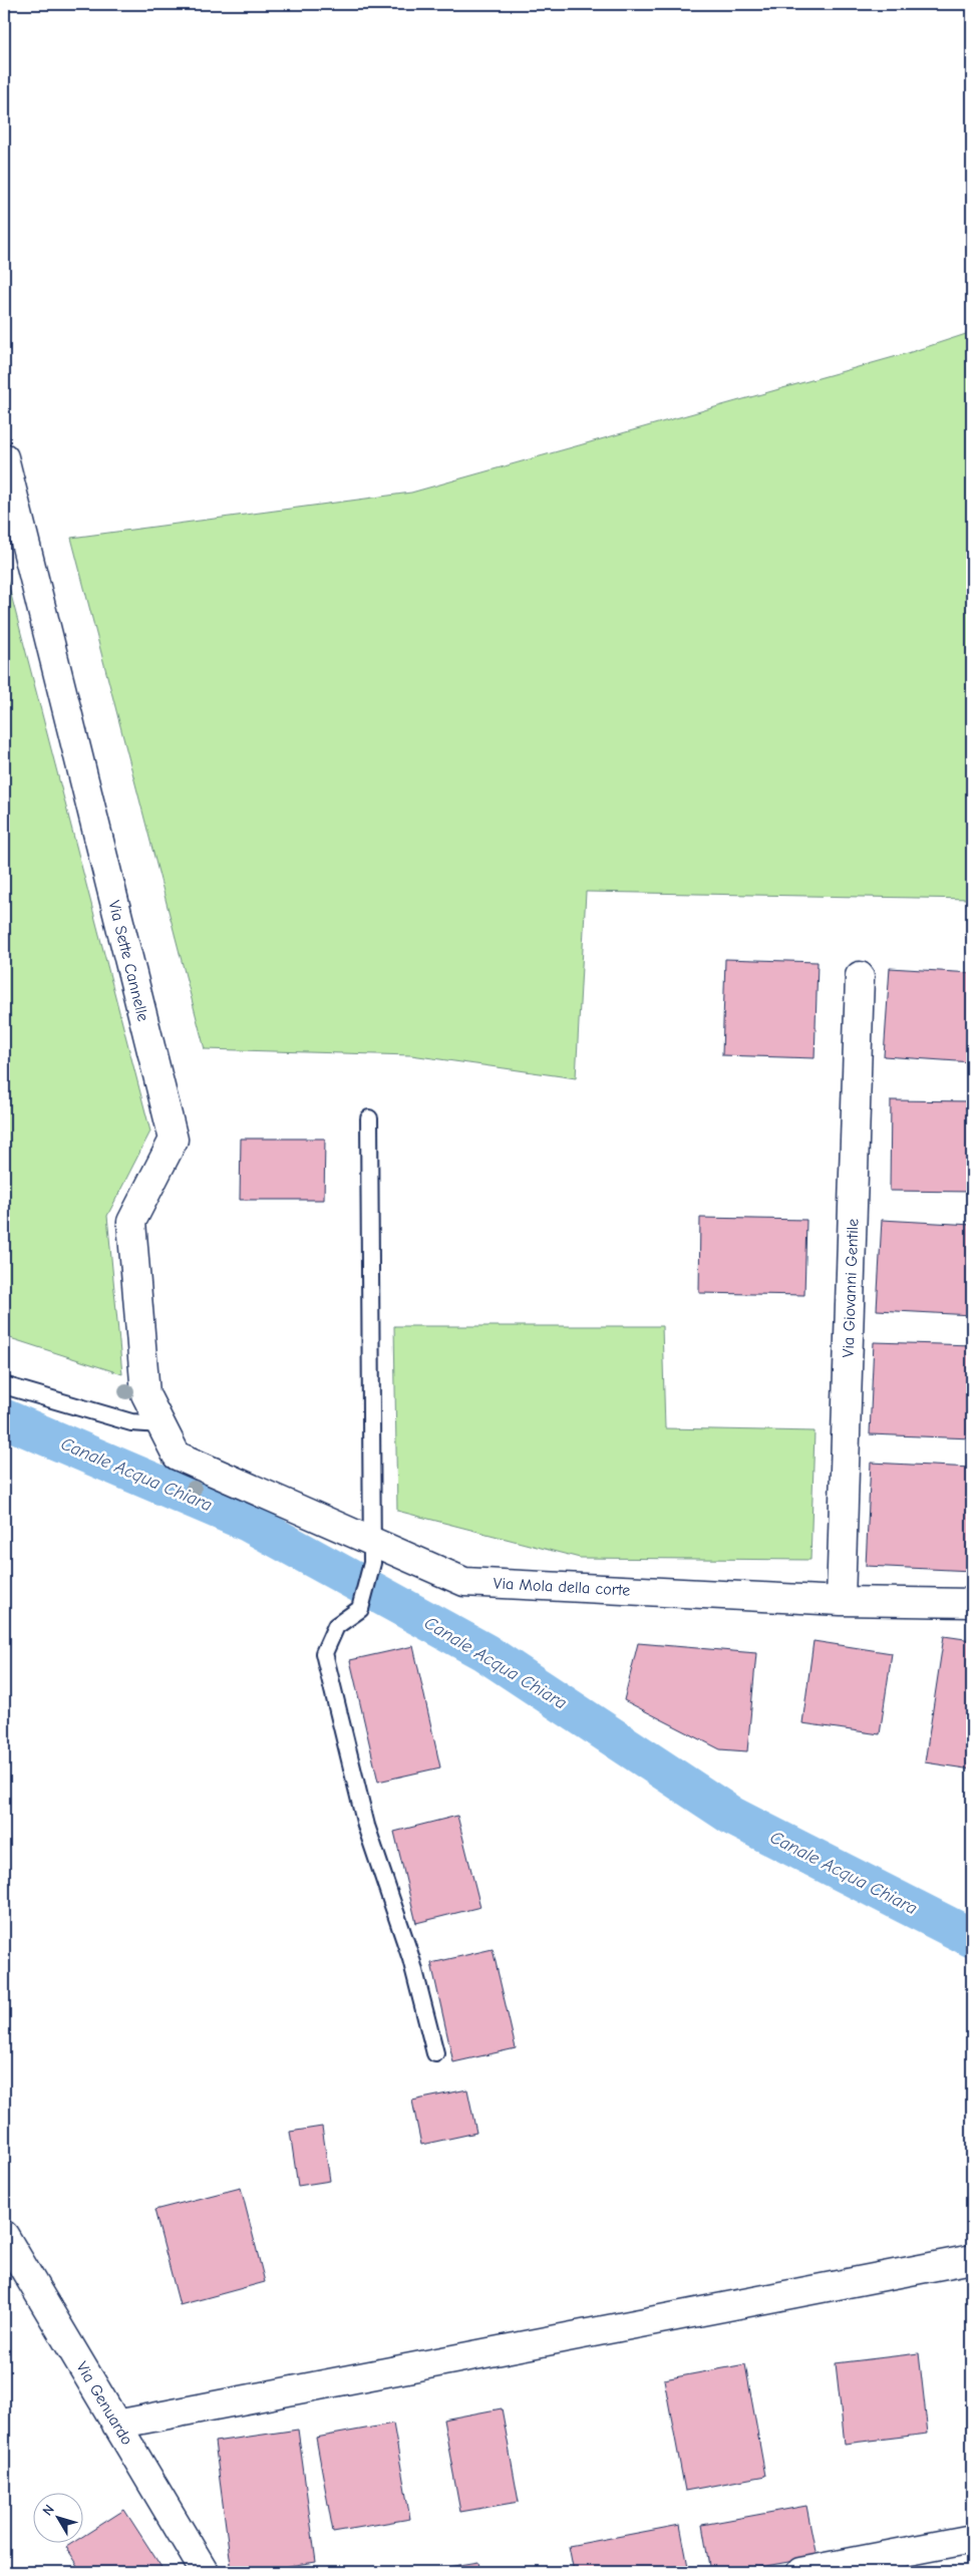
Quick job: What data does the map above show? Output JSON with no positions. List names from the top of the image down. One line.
{"streets":{"street":["Via Sette Cannelle","Via Giovanni Gentile","Via Mola della corte","Via Genuardo"]},"crossings":[["Via Sette Cannelle","Via Mola della corte"],["Via Giovanni Gentile","Via Mola della corte"]],"water":["Canale Acqua Chiara"],"north":"top left"}
